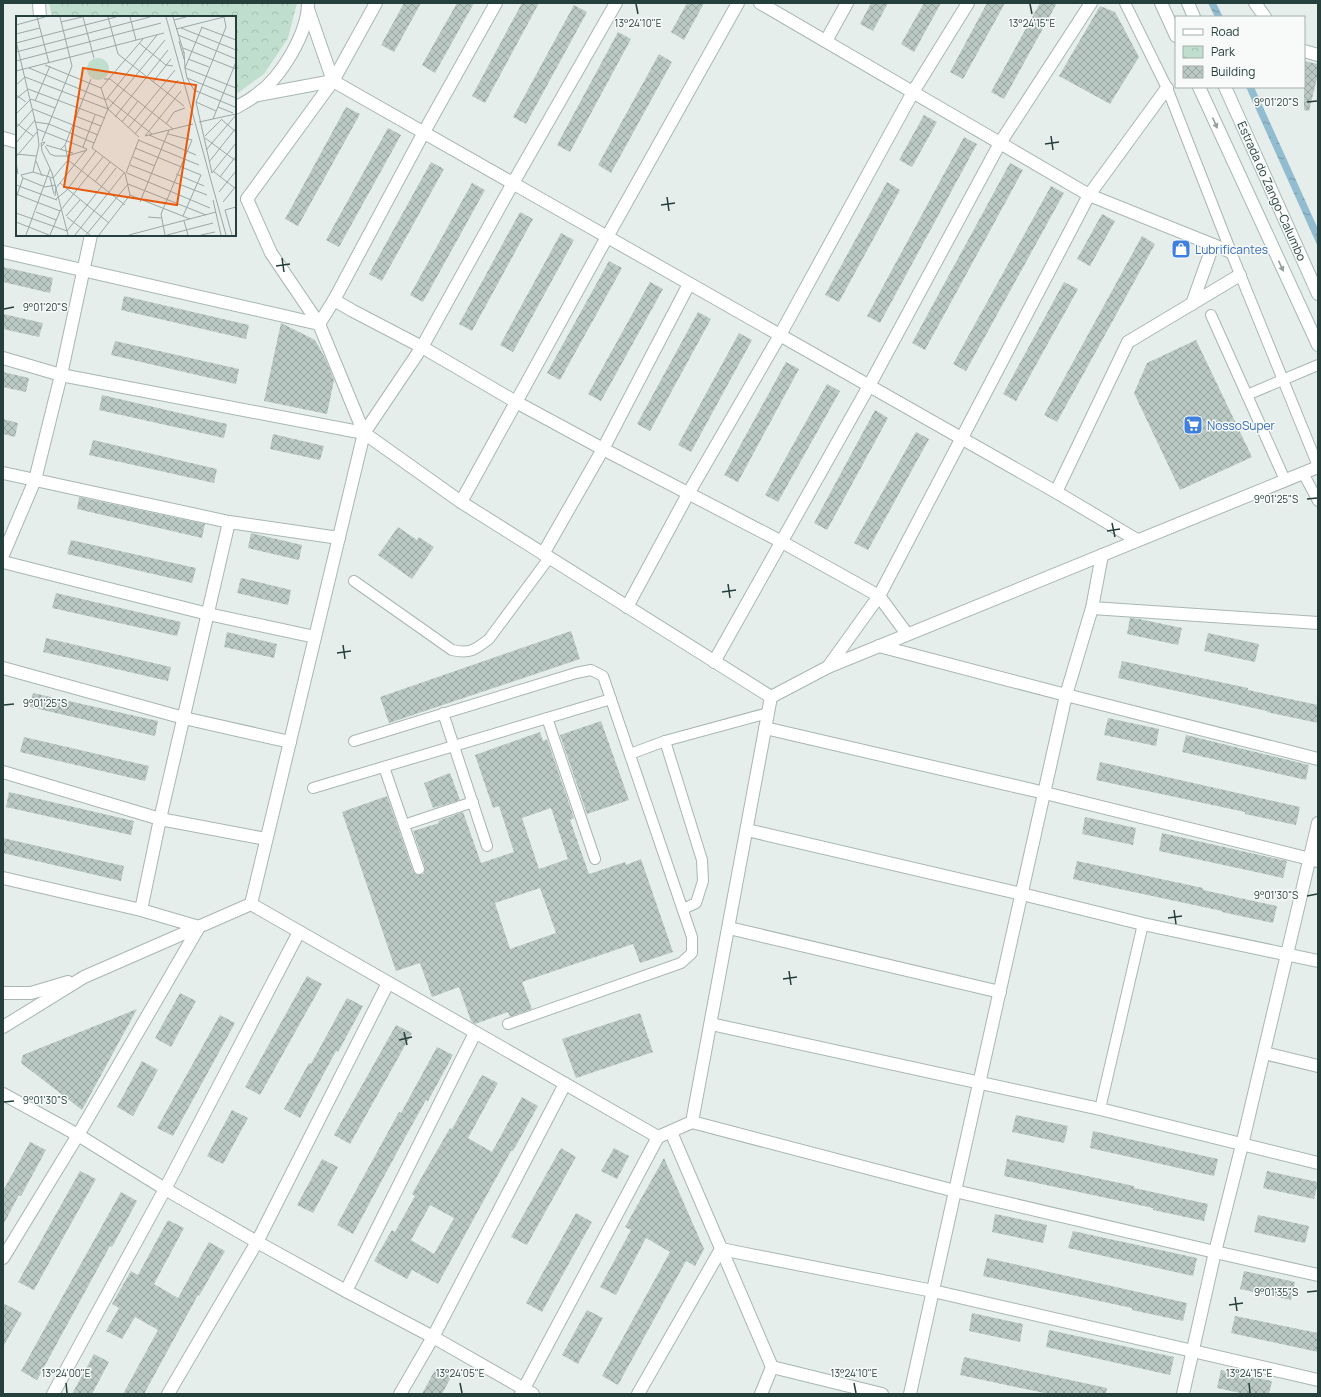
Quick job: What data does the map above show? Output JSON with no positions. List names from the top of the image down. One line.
{"streets":{"street":["Estrada do Zango-Calumbo"]},"places":{"shop":["Lubrificantes"],"supermarket":["NossoSuper"]},"legend":["Road","Park","Building"],"coordinates":["13°24'10\"E","13°24'15\"E","9°01'20\"S","9°01'25\"S","9°01'30\"S","9°01'35\"S","13°24'00\"E","13°24'05\"E"]}
